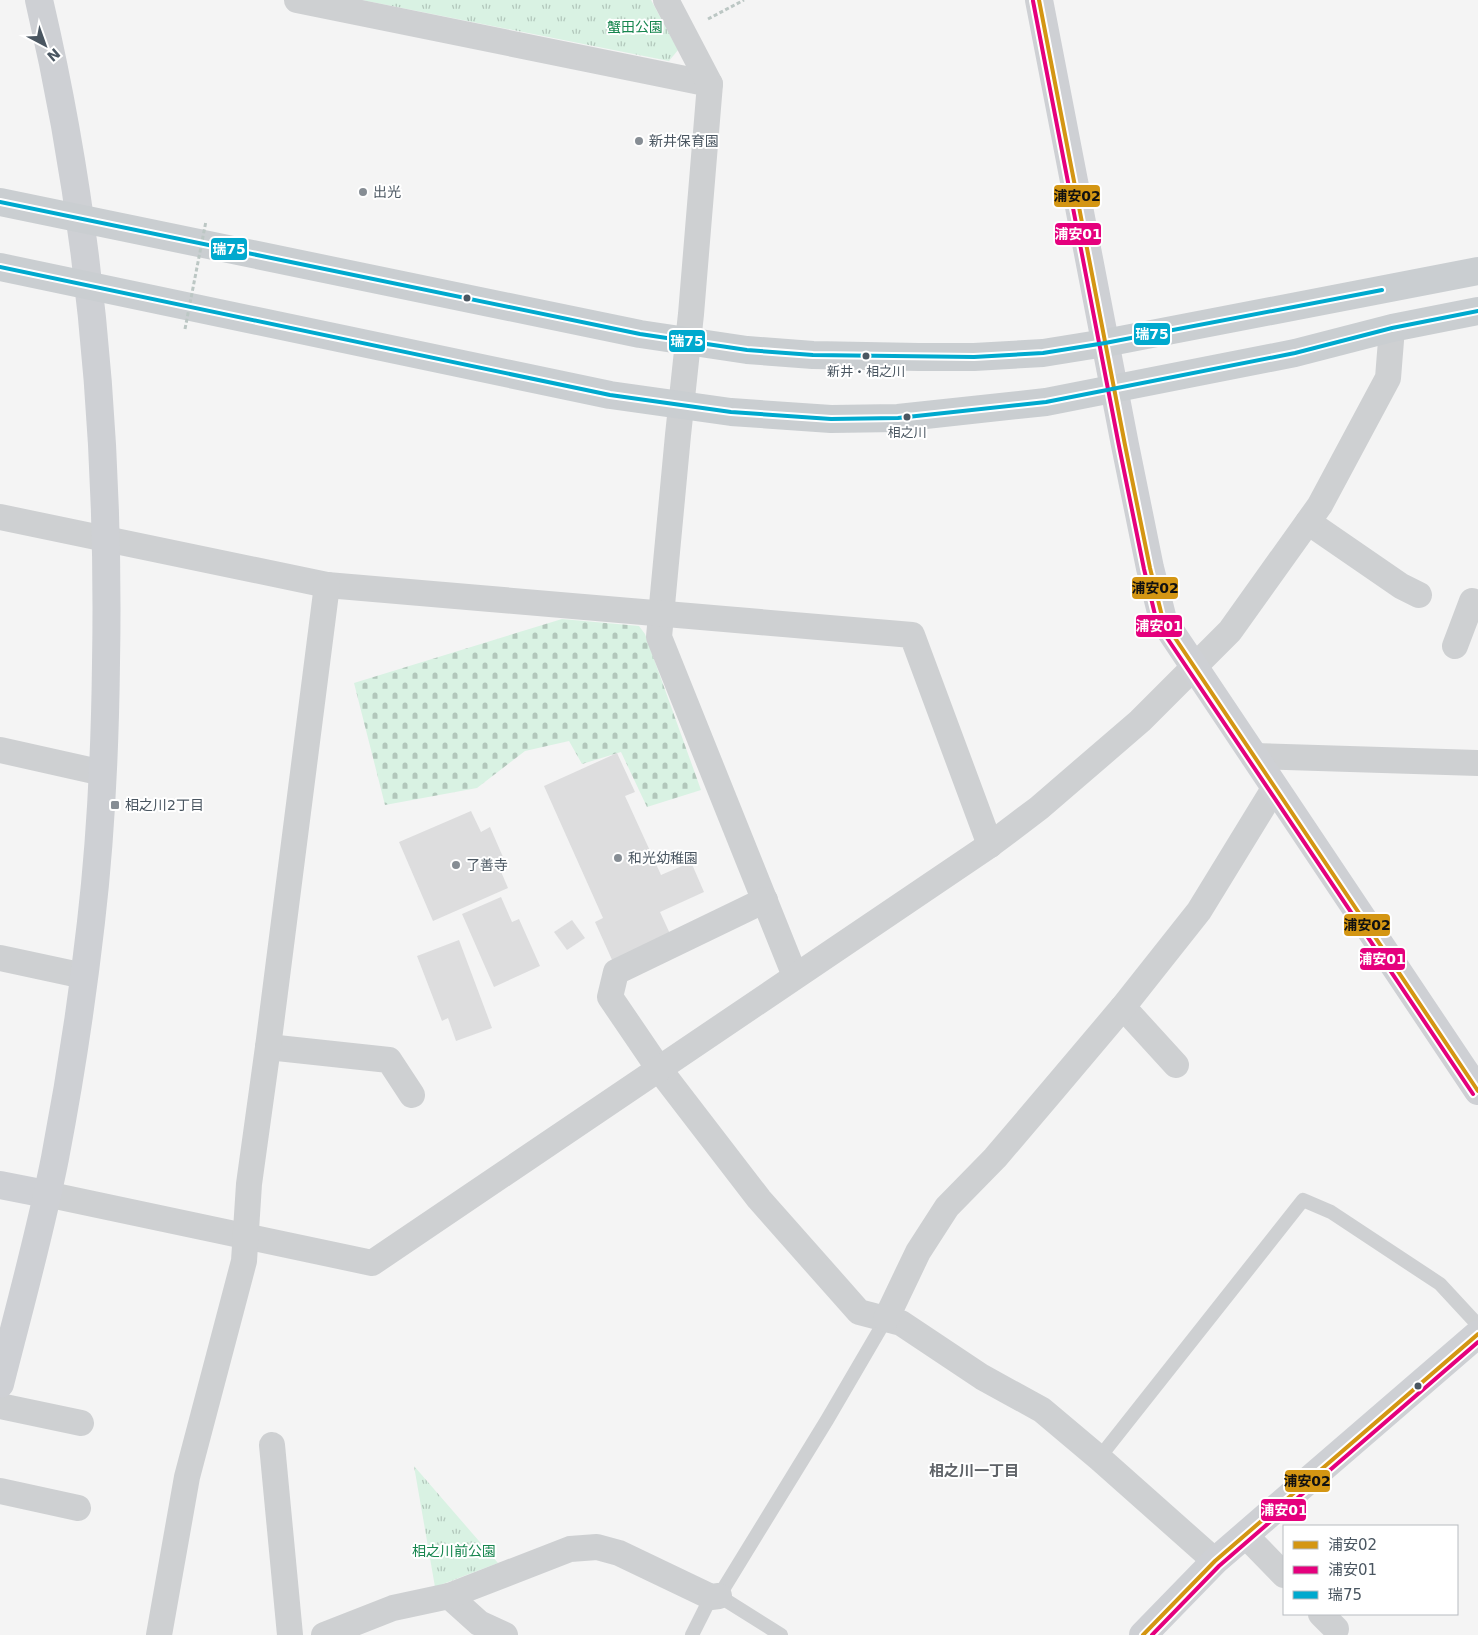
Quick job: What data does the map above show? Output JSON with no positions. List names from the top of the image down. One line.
{"districts":["相之川一丁目"],"parks":["蟹田公園","相之川前公園"],"places":{"other":["新井保育園","出光","新井・相之川","相之川","和光幼稚園","了善寺"],"transit":["相之川2丁目"]},"lines":["transit line 浦安02","transit line 浦安01","transit line 瑞75"],"legend":["浦安02","浦安01","瑞75"],"north":"bottom right"}
